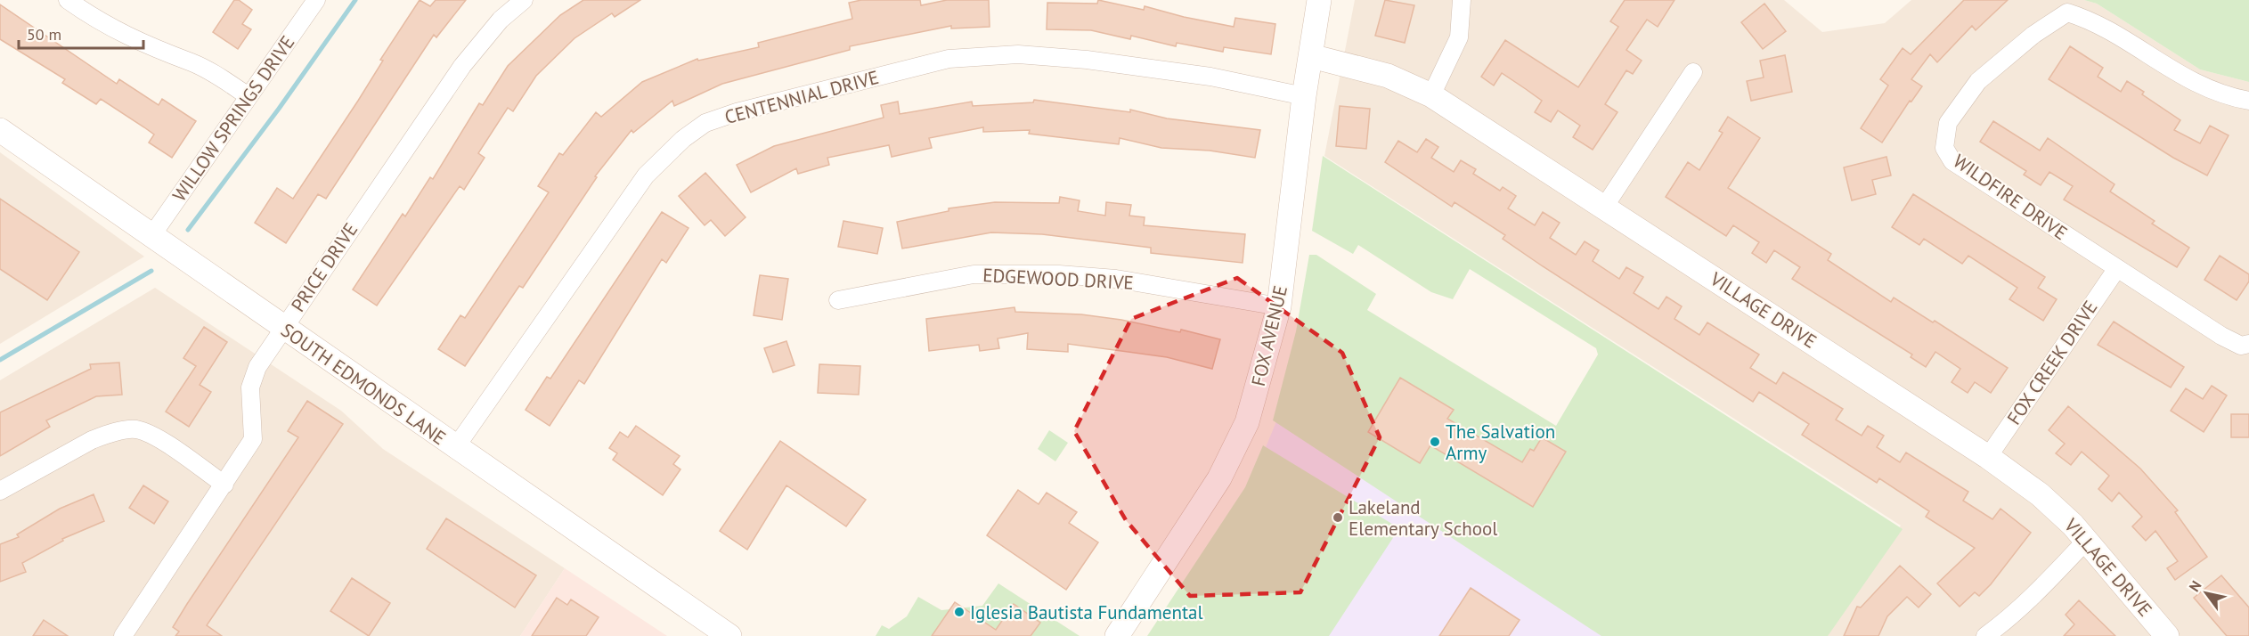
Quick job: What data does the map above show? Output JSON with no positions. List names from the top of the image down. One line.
{"streets":{"street":["CENTENNIAL DRIVE","WILLOW SPRINGS DRIVE","WILDFIRE DRIVE","PRICE DRIVE","EDGEWOOD DRIVE","VILLAGE DRIVE","FOX AVENUE","FOX CREEK DRIVE","SOUTH EDMONDS LANE"]},"crossings":[["CENTENNIAL DRIVE","FOX AVENUE"],["CENTENNIAL DRIVE","SOUTH EDMONDS LANE"],["WILLOW SPRINGS DRIVE","SOUTH EDMONDS LANE"],["WILDFIRE DRIVE","FOX CREEK DRIVE"],["PRICE DRIVE","SOUTH EDMONDS LANE"],["EDGEWOOD DRIVE","FOX AVENUE"],["VILLAGE DRIVE","FOX AVENUE"],["VILLAGE DRIVE","FOX CREEK DRIVE"]],"places":["The Salvation Army","Lakeland Elementary School","Iglesia Bautista Fundamental"],"scale_bar":"50 m","north":"top left"}
